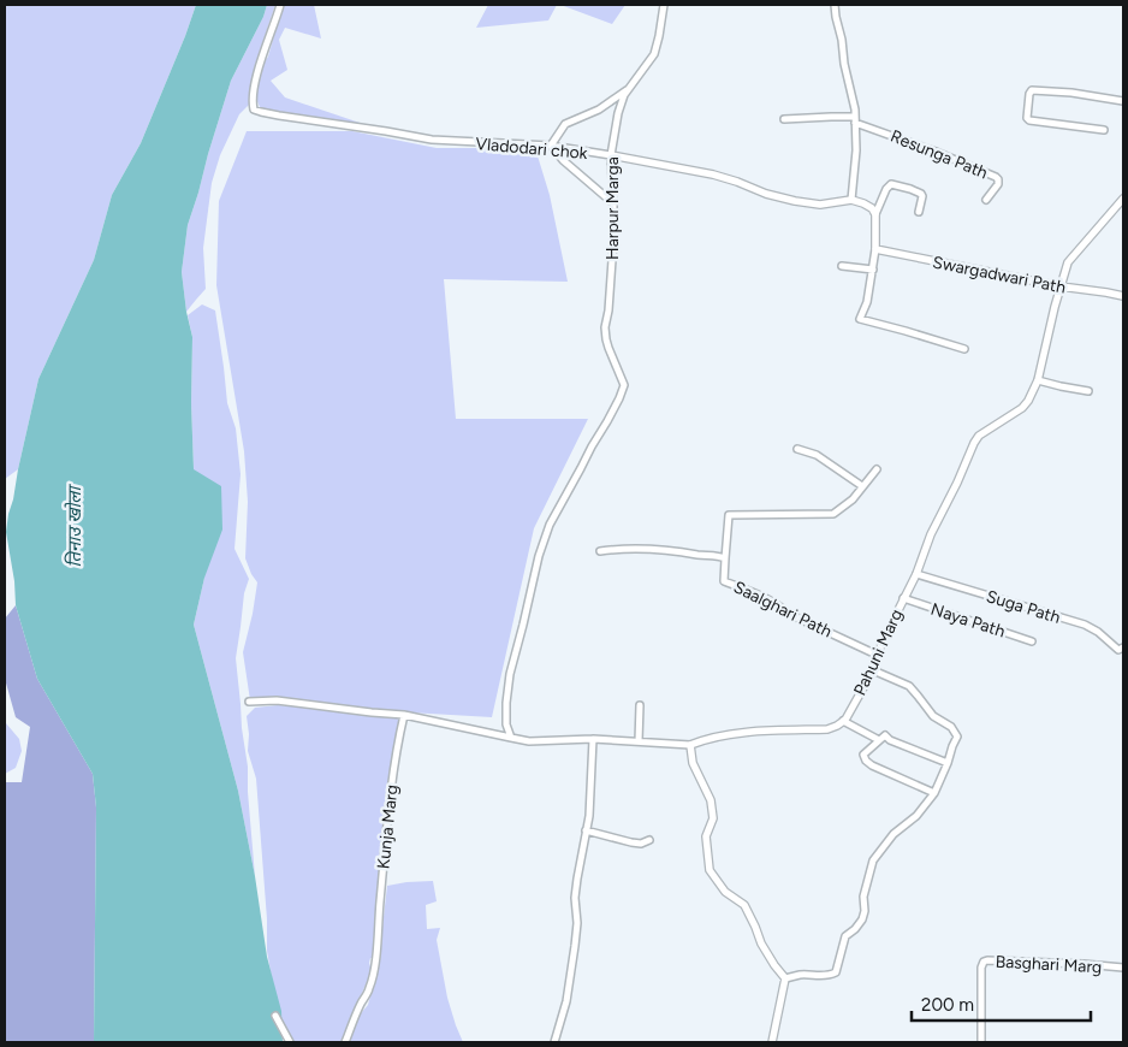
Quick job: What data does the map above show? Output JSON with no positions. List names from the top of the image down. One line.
{"streets":{"street":["Vladodari chok","Resunga Path","Harpur Marga","Swargadwari Path","Suga Path","Saalghari Path","Naya Path","Pahuni Marg","Kunja Marg","Basghari Marg"]},"crossings":[["Vladodari chok","Harpur Marga"],["Swargadwari Path","Pahuni Marg"],["Suga Path","Pahuni Marg"],["Saalghari Path","Pahuni Marg"],["Naya Path","Pahuni Marg"]],"water":["तिनाउ खोला"],"scale_bar":"200 m"}
